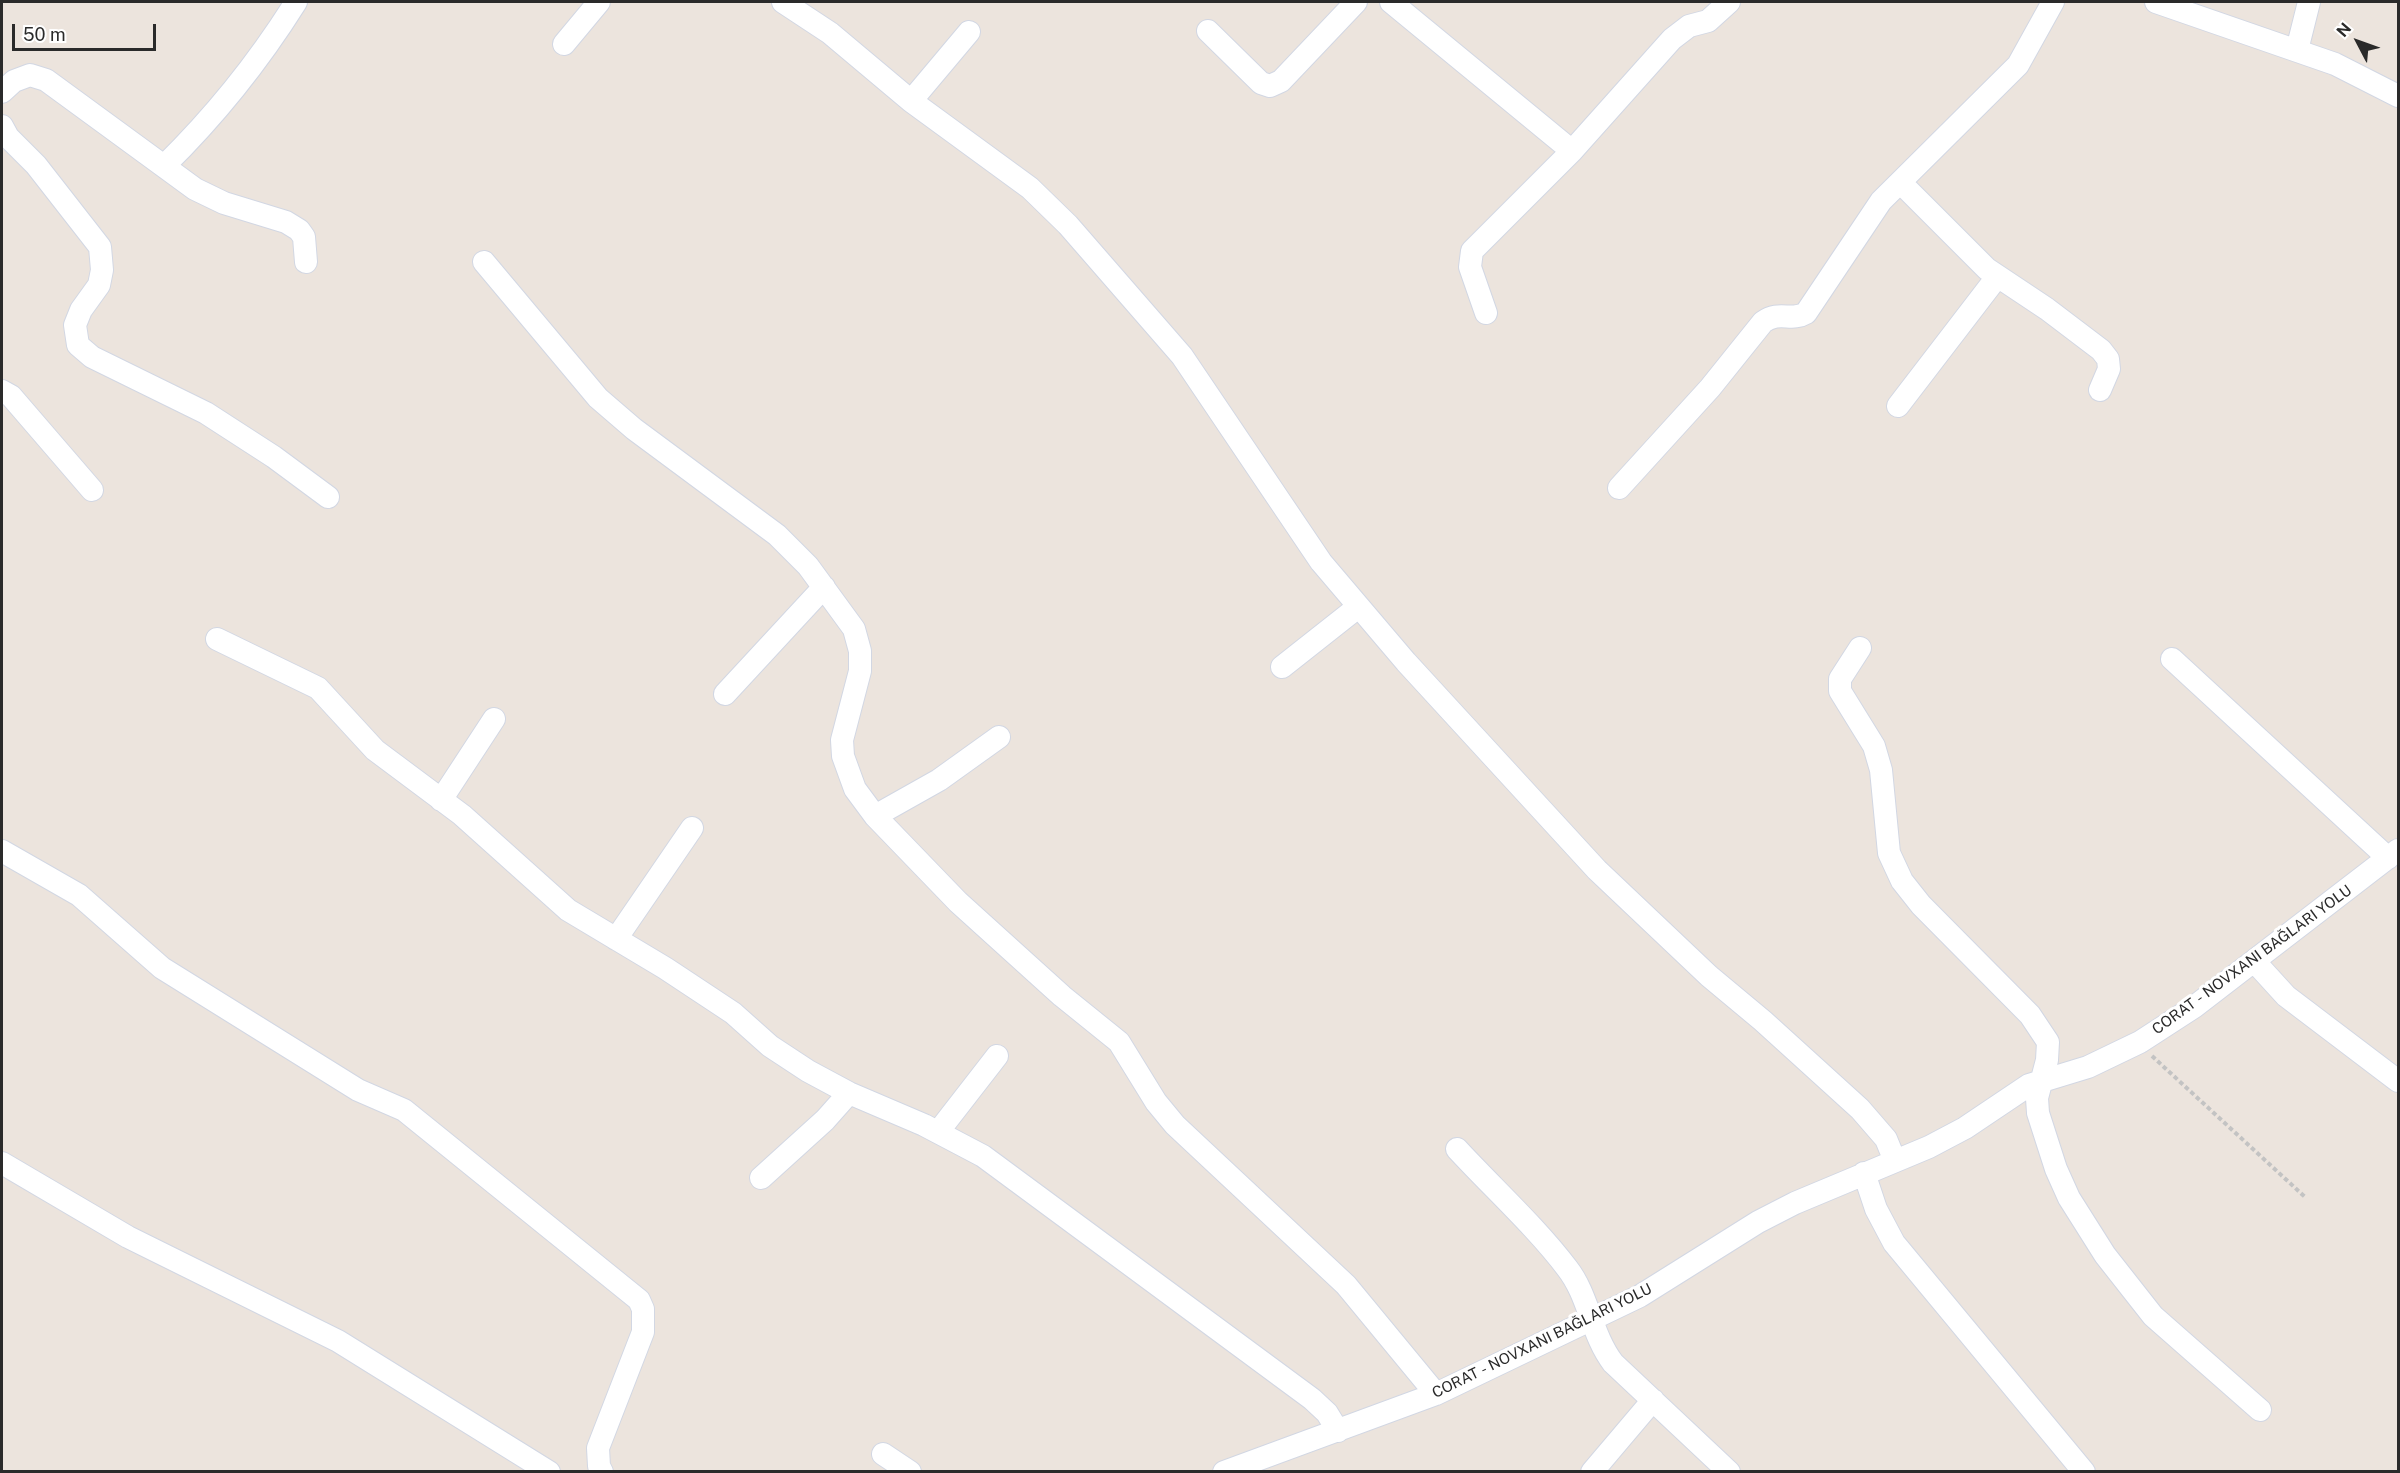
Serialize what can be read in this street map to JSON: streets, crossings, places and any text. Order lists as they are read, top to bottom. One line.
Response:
{"scale_bar":"50 m","north":"top left"}
